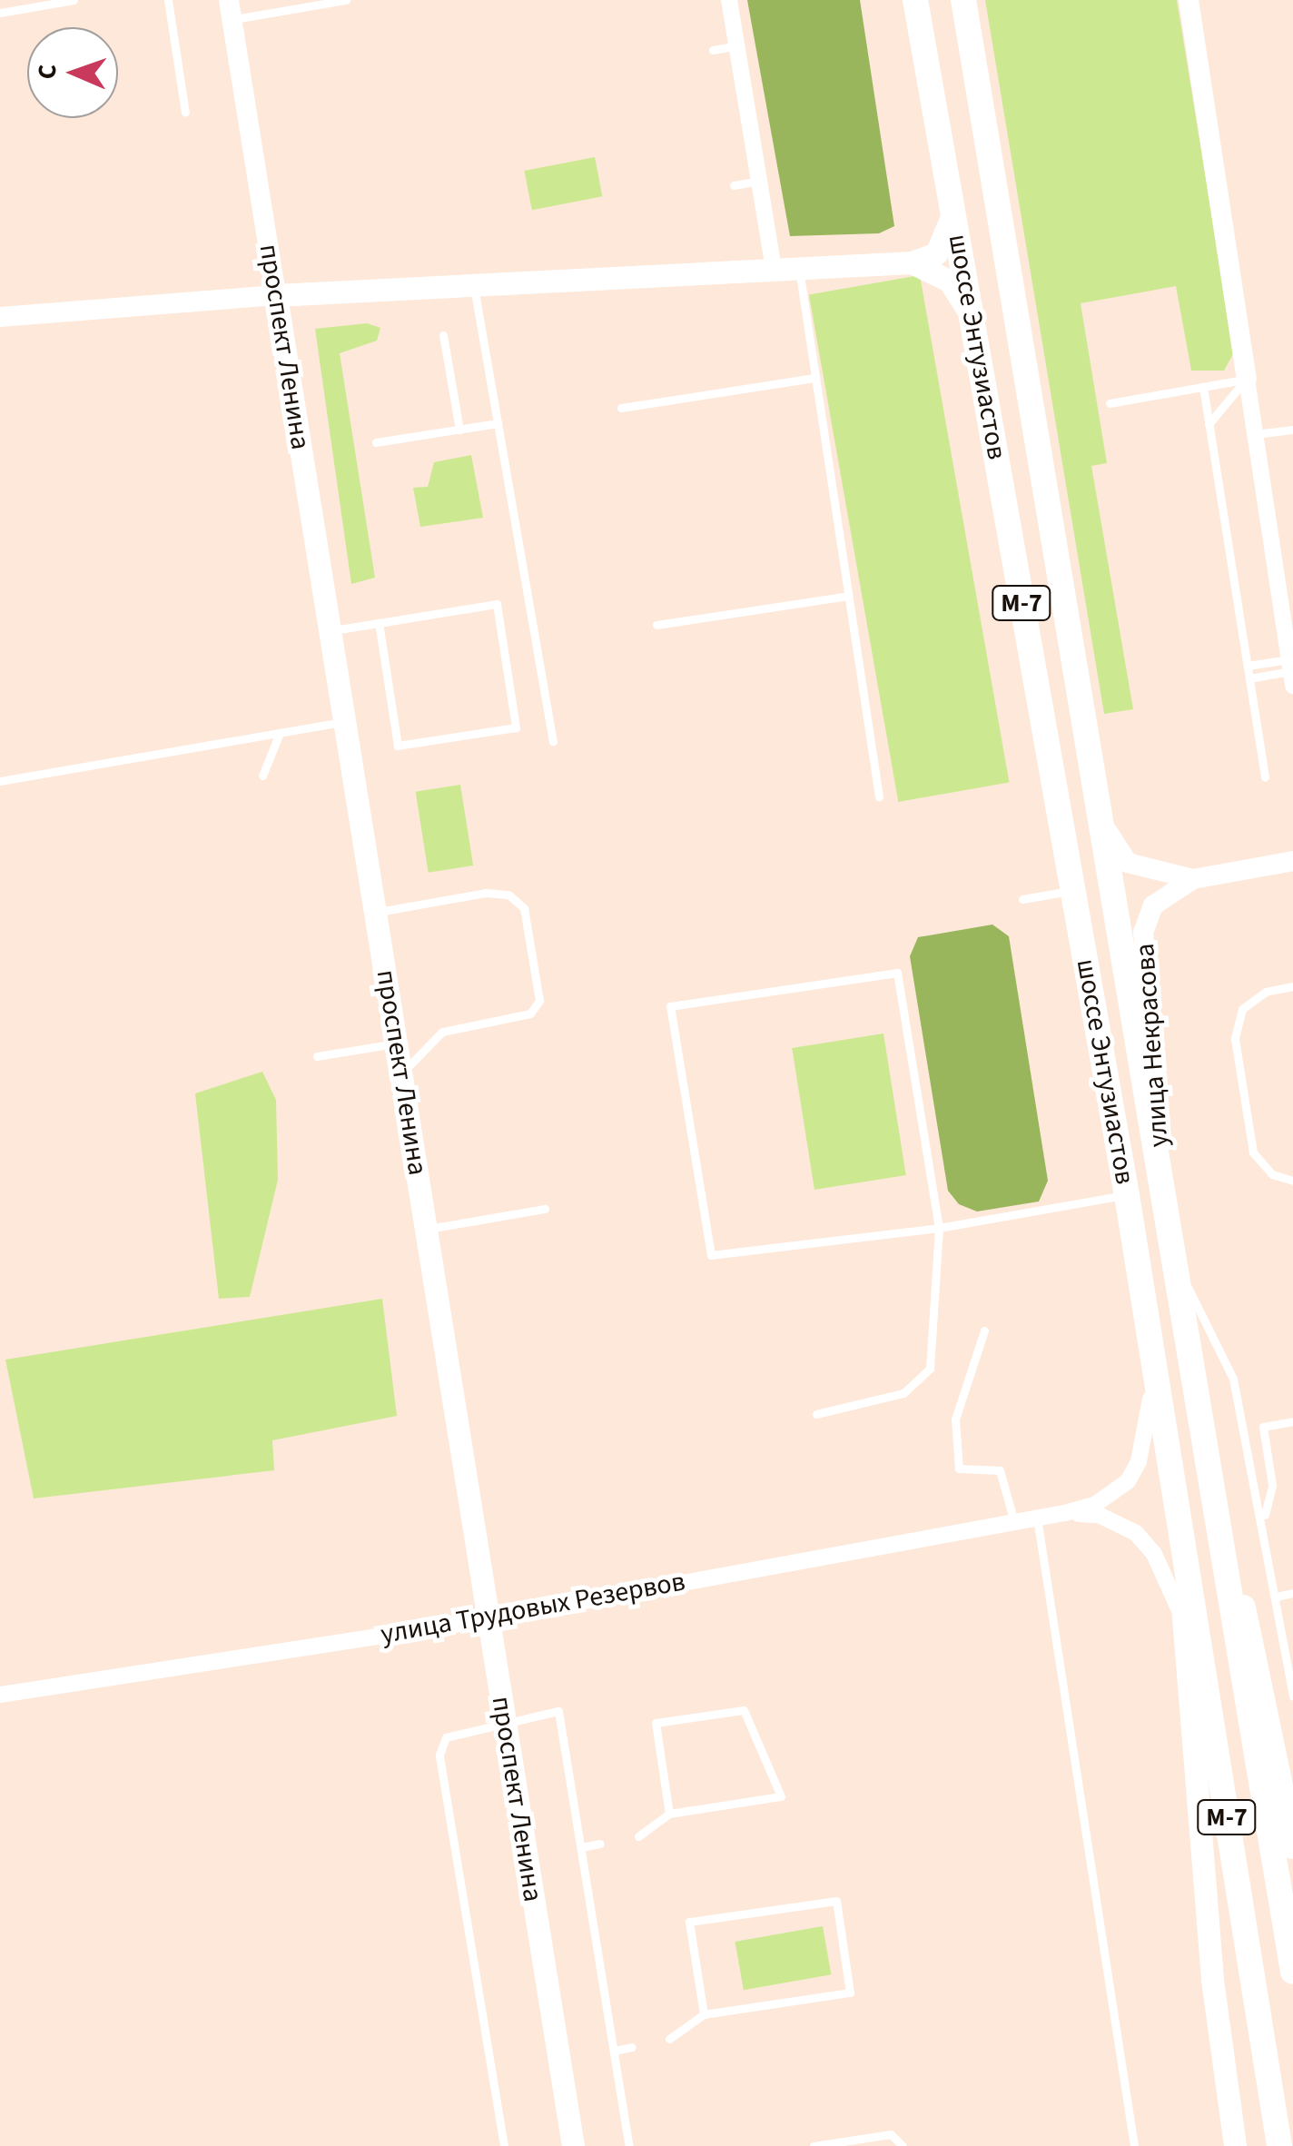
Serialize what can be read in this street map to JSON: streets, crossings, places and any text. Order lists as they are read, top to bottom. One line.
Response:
{"streets":{"main road":["проспект Ленина","шоссе Энтузиастов","М-7"],"street":["улица Некрасова","улица Трудовых Резервов"]},"crossings":[["проспект Ленина","улица Трудовых Резервов"],["шоссе Энтузиастов","улица Некрасова"],["шоссе Энтузиастов","улица Трудовых Резервов"]],"north":"left"}
